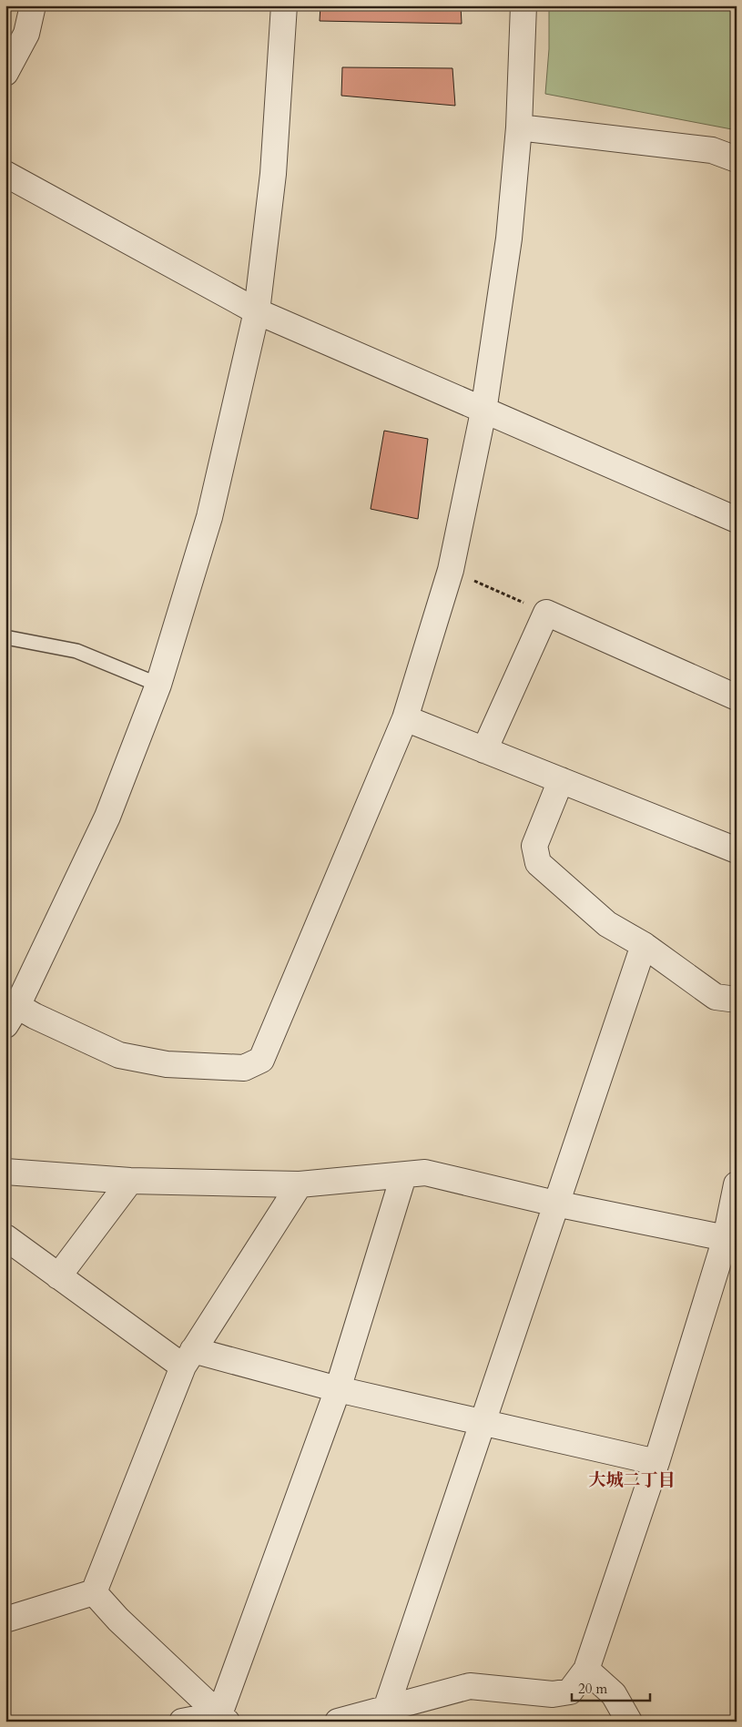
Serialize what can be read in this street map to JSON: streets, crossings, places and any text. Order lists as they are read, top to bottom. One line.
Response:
{"districts":["大城二丁目"],"scale_bar":"20 m"}
